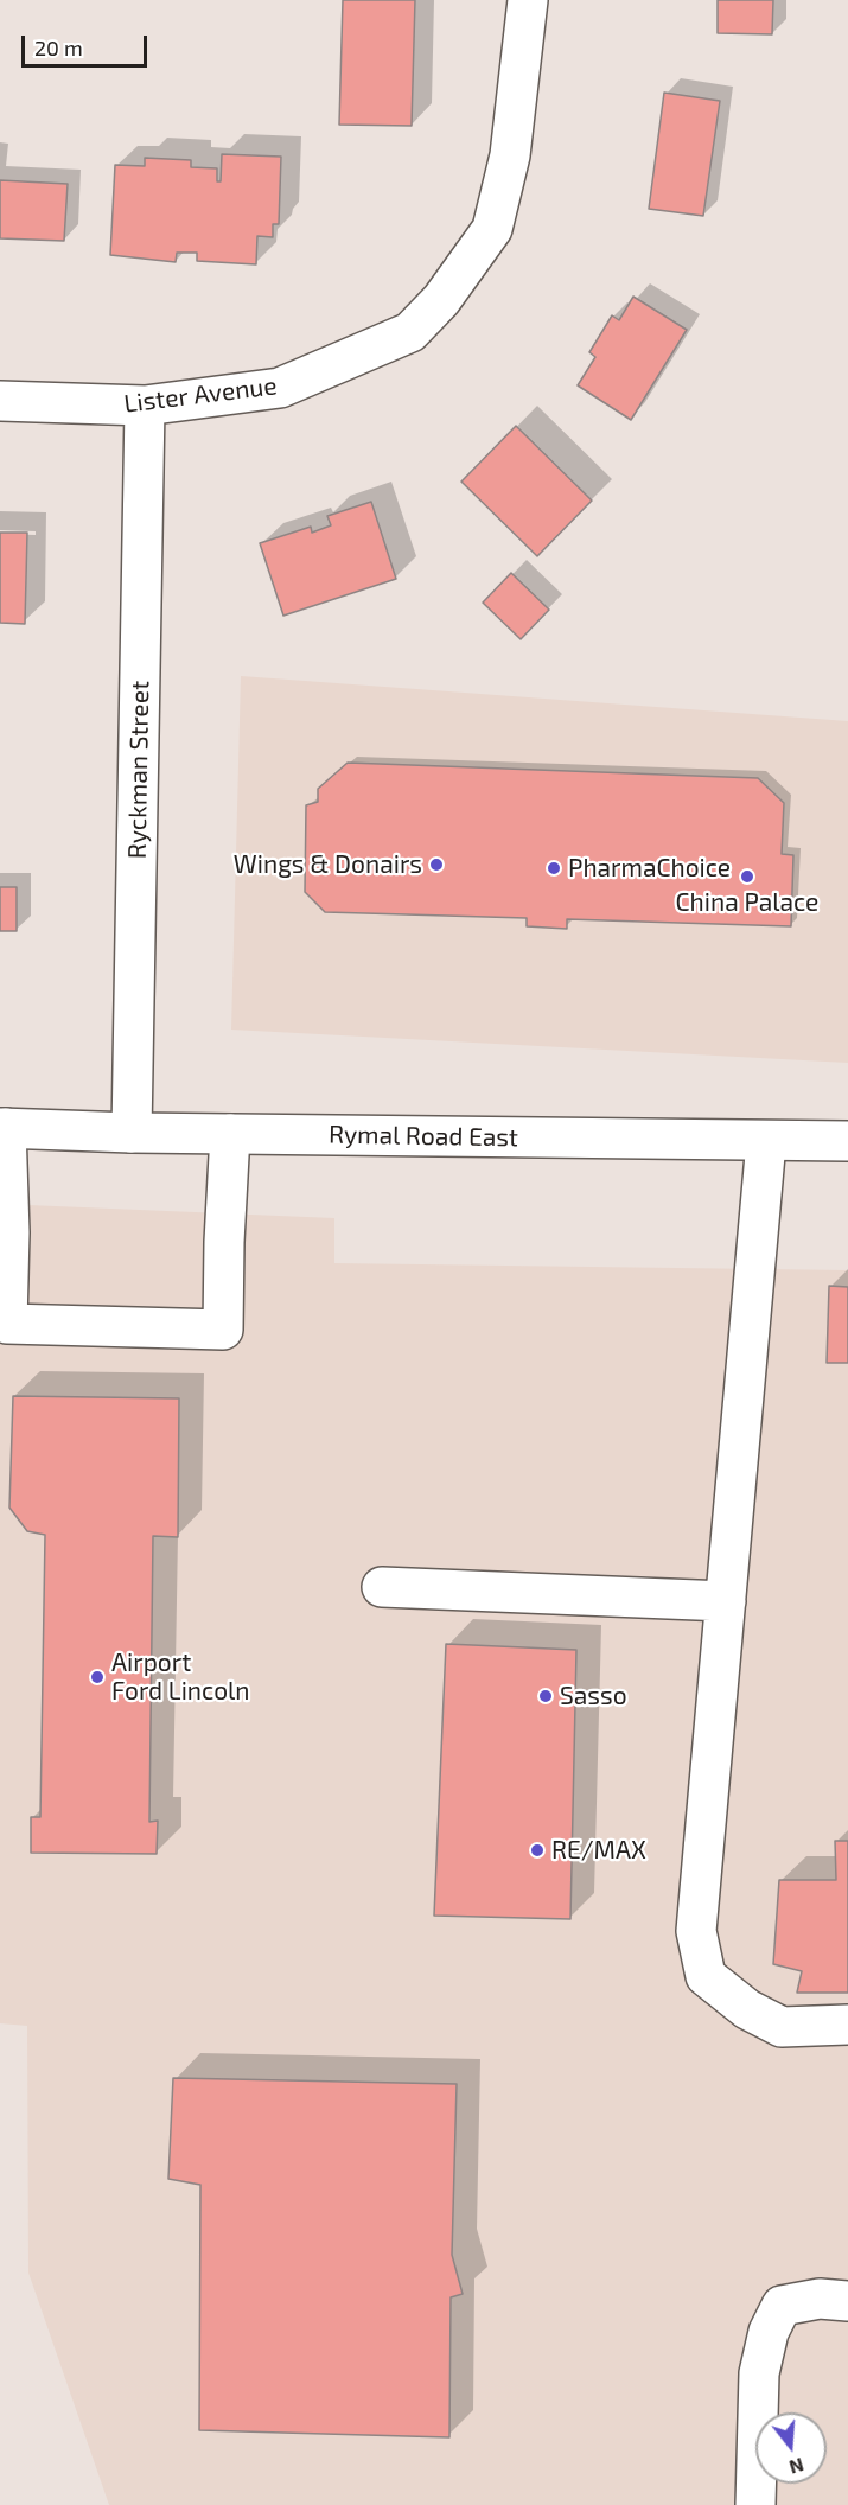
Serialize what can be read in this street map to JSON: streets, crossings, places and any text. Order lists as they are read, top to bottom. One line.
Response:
{"streets":{"street":["Lister Avenue","Ryckman Street","Rymal Road East"]},"crossings":[["Lister Avenue","Ryckman Street"],["Ryckman Street","Rymal Road East"]],"places":["Wings & Donairs","PharmaChoice","China Palace","Airport Ford Lincoln","Sasso","RE/MAX"],"scale_bar":"20 m","north":"bottom"}
